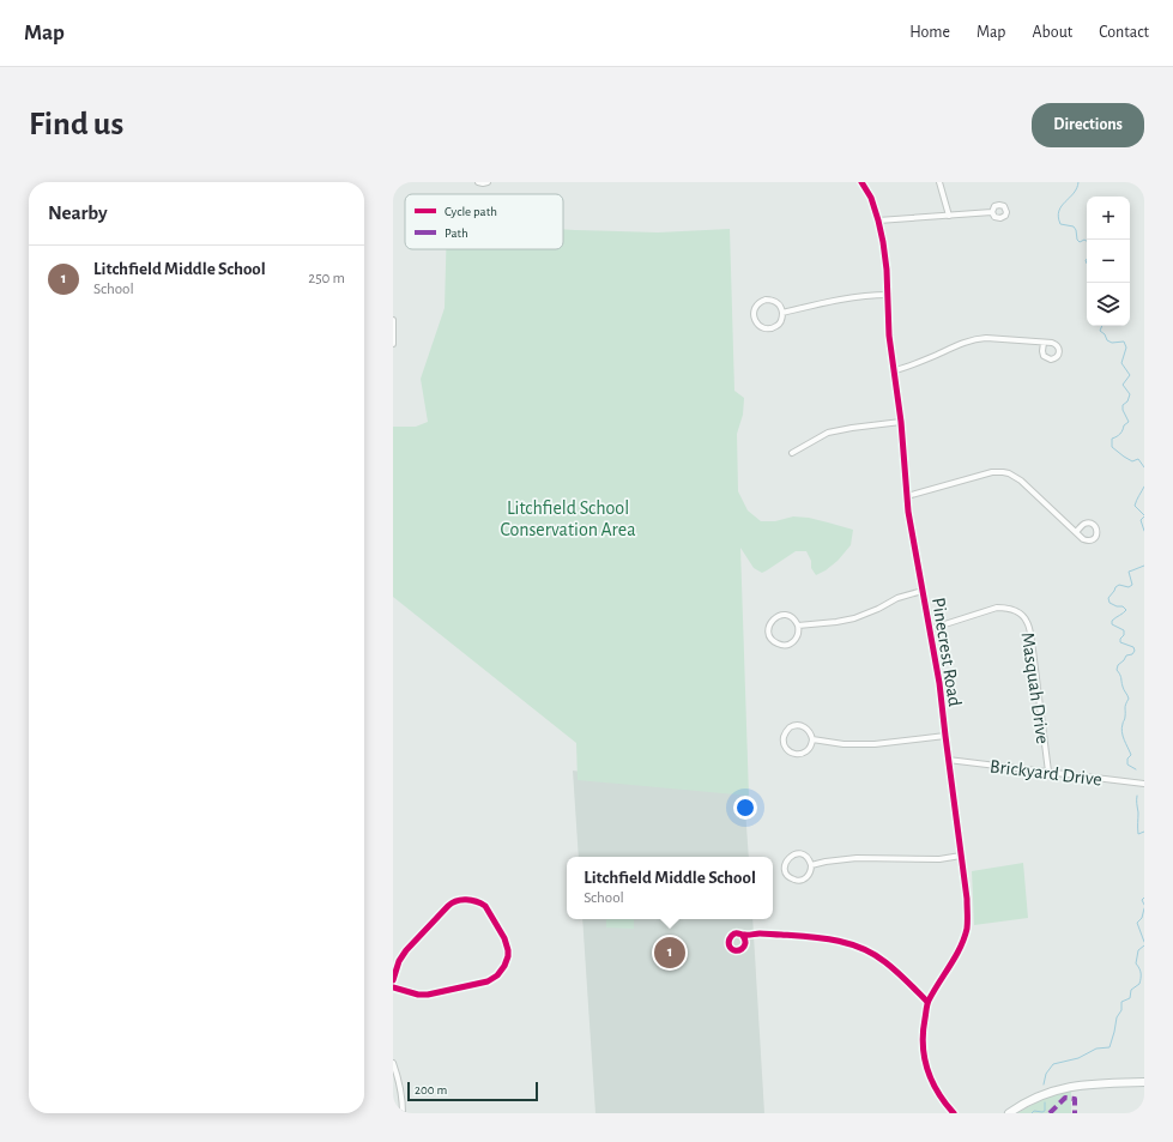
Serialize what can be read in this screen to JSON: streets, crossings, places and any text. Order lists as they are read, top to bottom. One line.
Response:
{"streets":{"street":["Pinecrest Road","Masquah Drive","Brickyard Drive"]},"crossings":[["Pinecrest Road","Masquah Drive"],["Pinecrest Road","Brickyard Drive"],["Masquah Drive","Brickyard Drive"]],"parks":["Litchfield School Conservation Area"],"legend":["Cycle path","Path"],"scale_bar":"200 m","page":{"header":"Map","nav":["Home","Map","About","Contact"],"buttons":"Directions","title":"Find us","heading":"Nearby","map_buttons":["+","−"],"list":[{"mark":"1","name":"Litchfield Middle School","note":"School","value":"250 m"}],"popup":["Litchfield Middle School","School"],"pins":"1","scale":"200 m"}}
